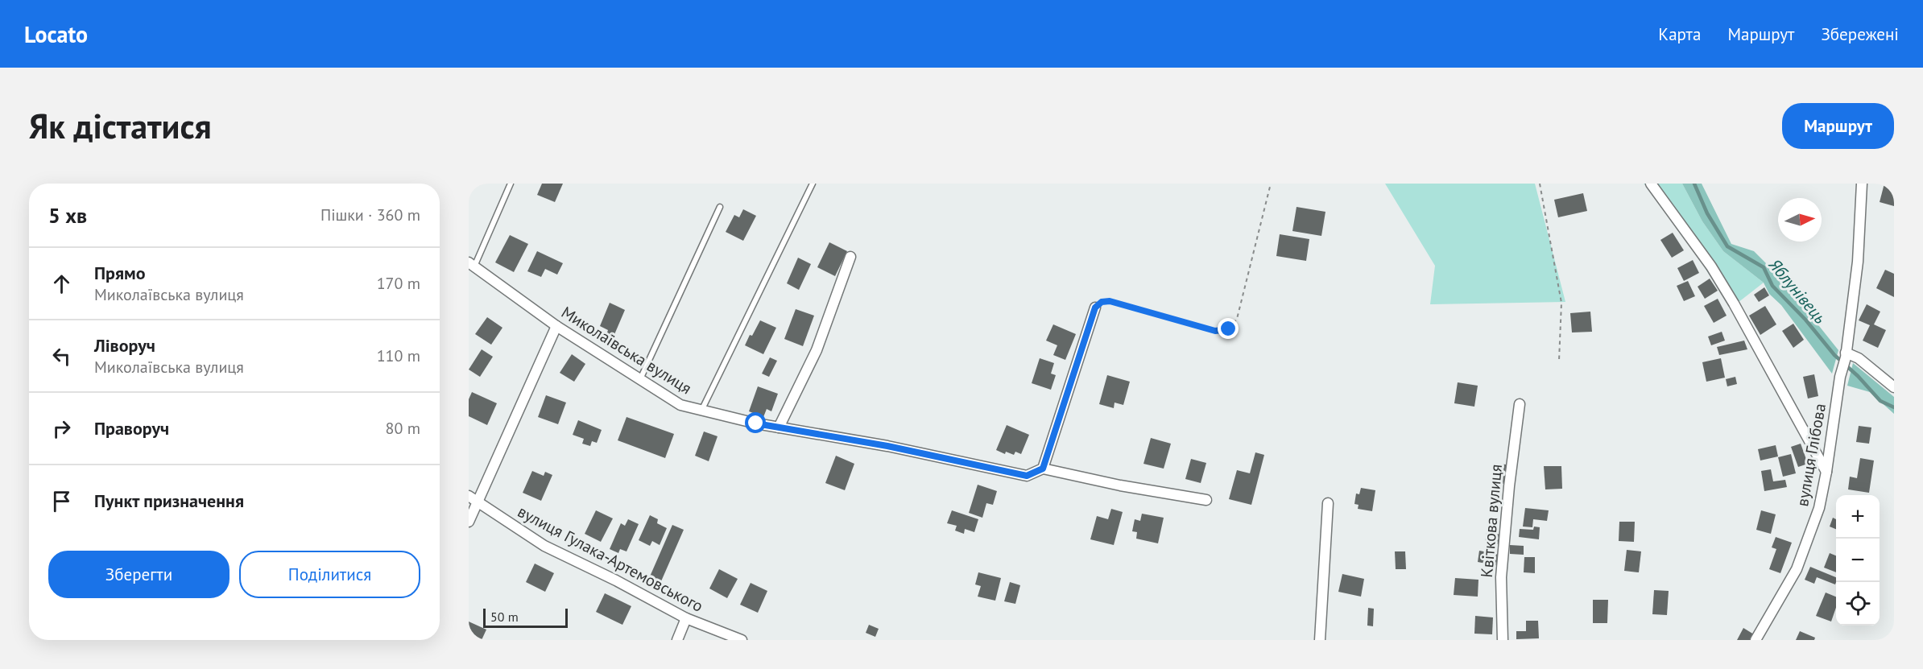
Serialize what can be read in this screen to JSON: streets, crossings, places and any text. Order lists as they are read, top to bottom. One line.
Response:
{"streets":{"street":["Миколаївська вулиця","вулиця Глібова","Квіткова вулиця","вулиця Гулака-Артемовського"]},"water":["Яблунівець"],"scale_bar":"50 m","north":"right","page":{"header":"Locato","nav":["Карта","Маршрут","Збережені"],"buttons":["Маршрут",["Зберегти","Поділитися"]],"title":"Як дістатися","heading":["5 хв","Пішки · 360 m"],"list":[["Прямо","Миколаївська вулиця","170 m"],["Ліворуч","Миколаївська вулиця","110 m"],["Праворуч","80 m"],"Пункт призначення"],"map_buttons":["+","−"],"scale":"50 m"}}
